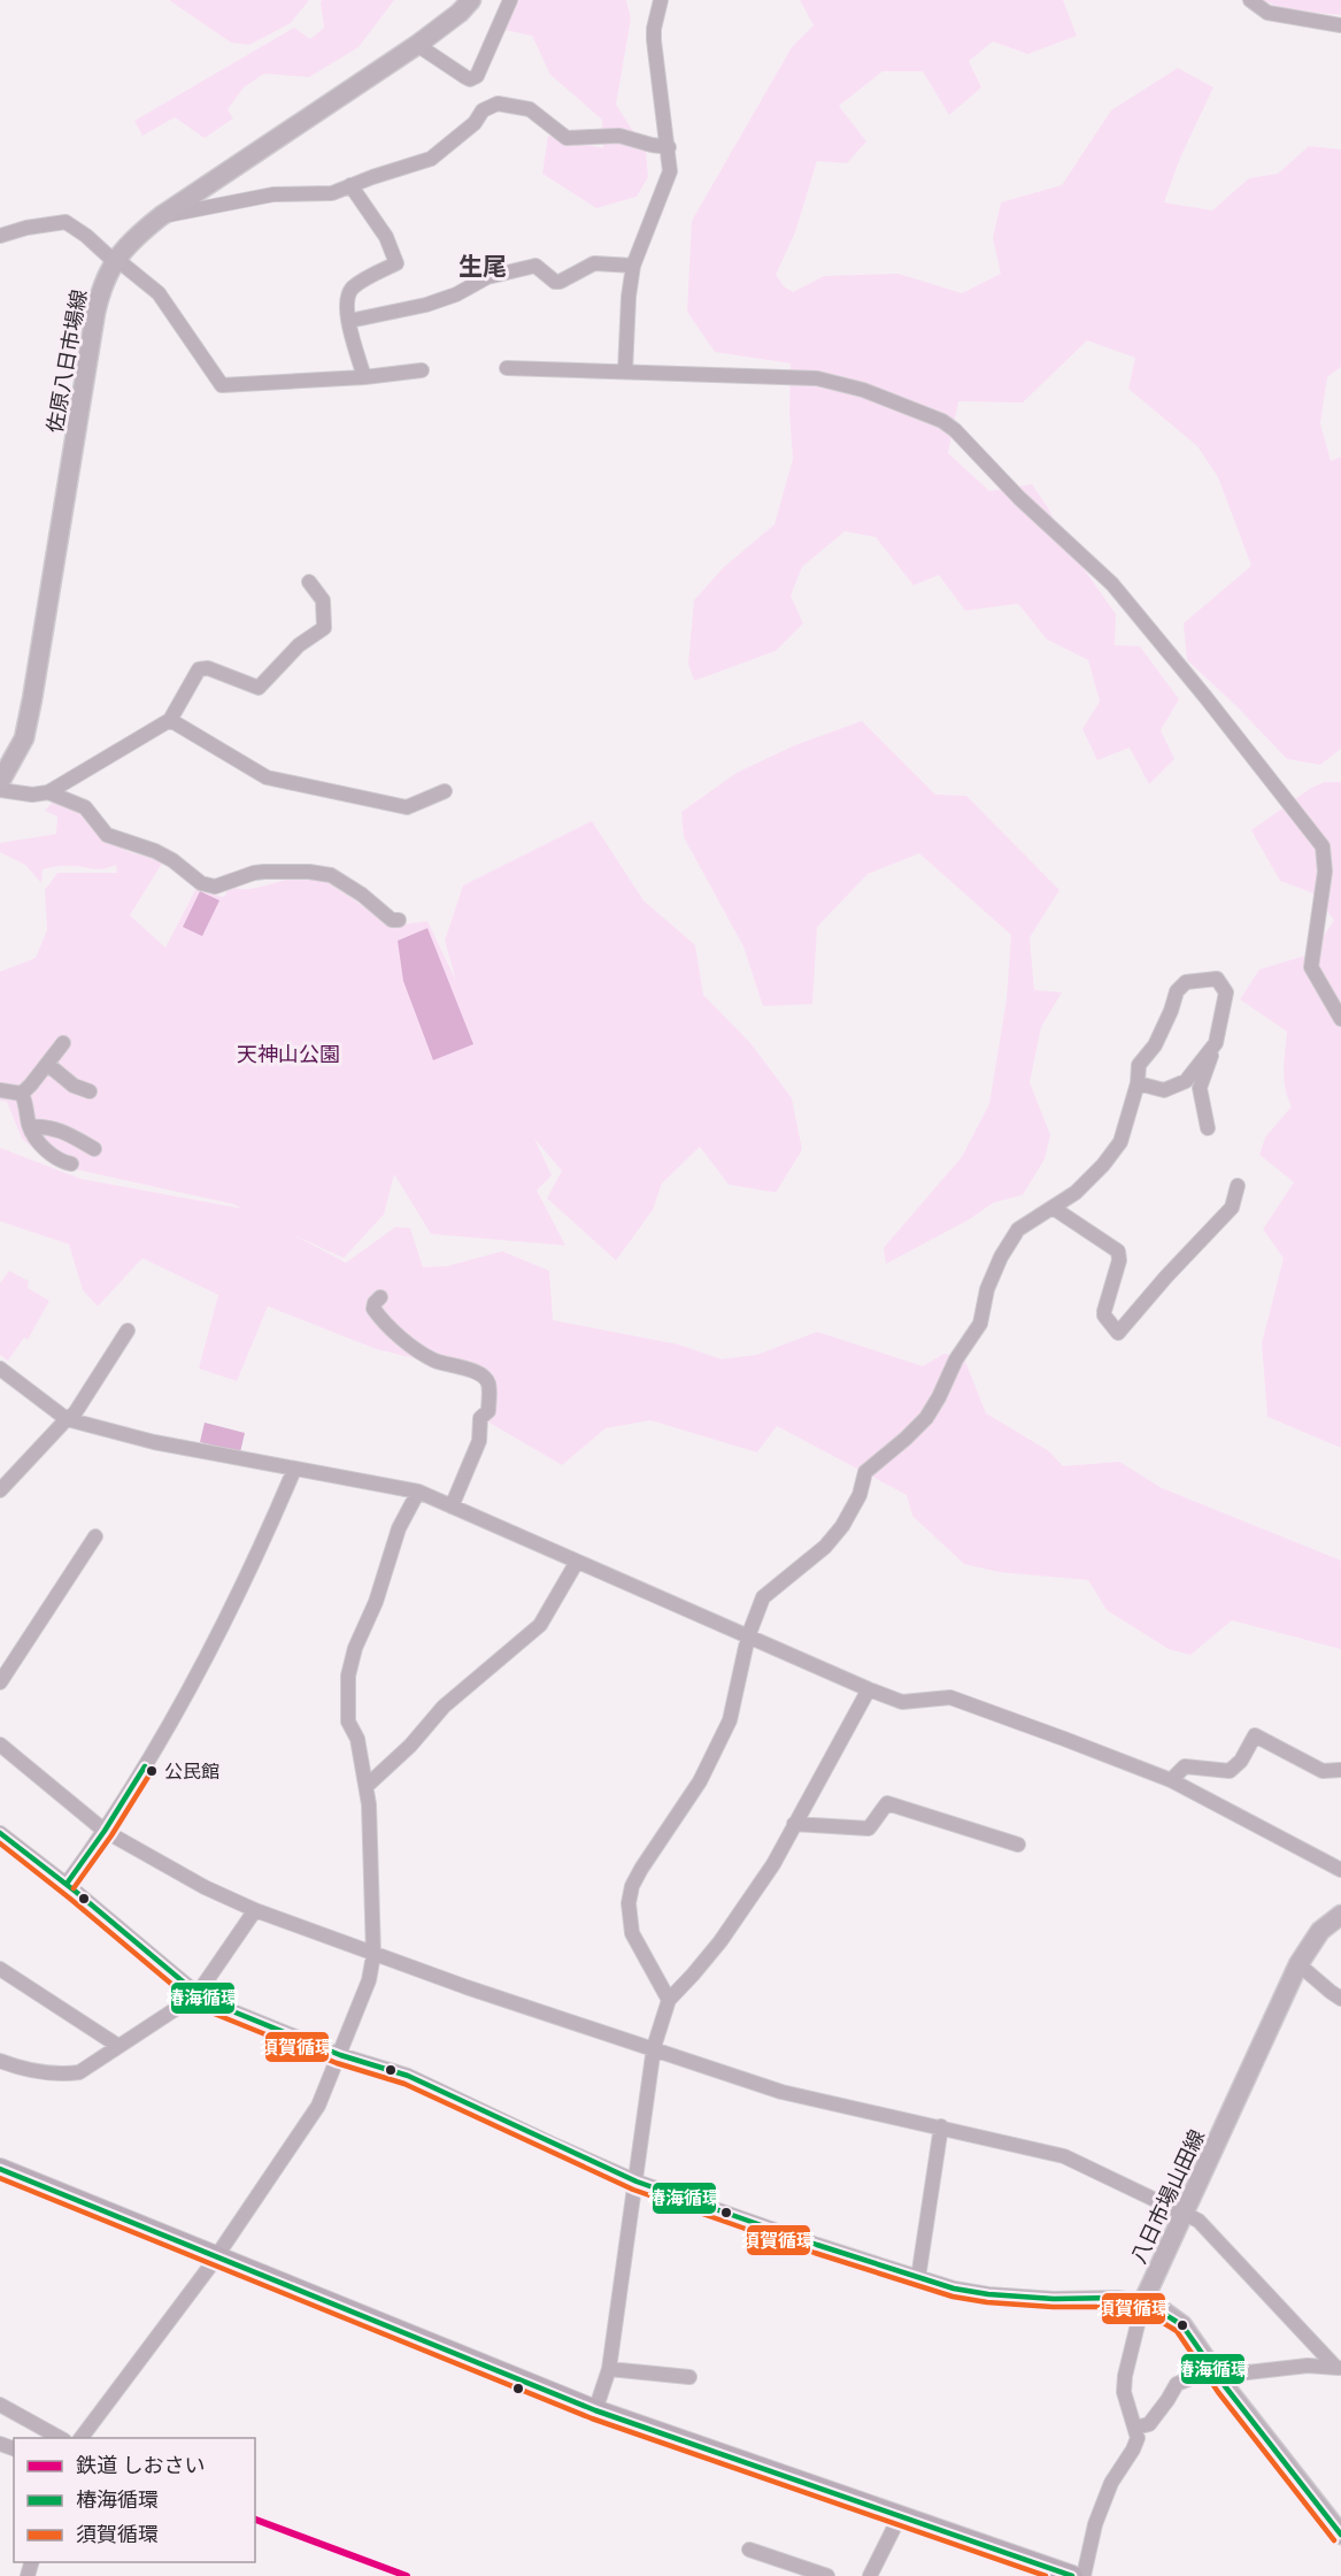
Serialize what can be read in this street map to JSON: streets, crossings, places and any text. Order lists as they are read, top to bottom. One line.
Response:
{"streets":{"main road":["佐原八日市場線","八日市場山田線"]},"districts":["生尾"],"parks":["天神山公園"],"places":["公民館"],"lines":["transit line 椿海循環","transit line 須賀循環","rail line しおさい"],"legend":["鉄道 しおさい","椿海循環","須賀循環"]}
